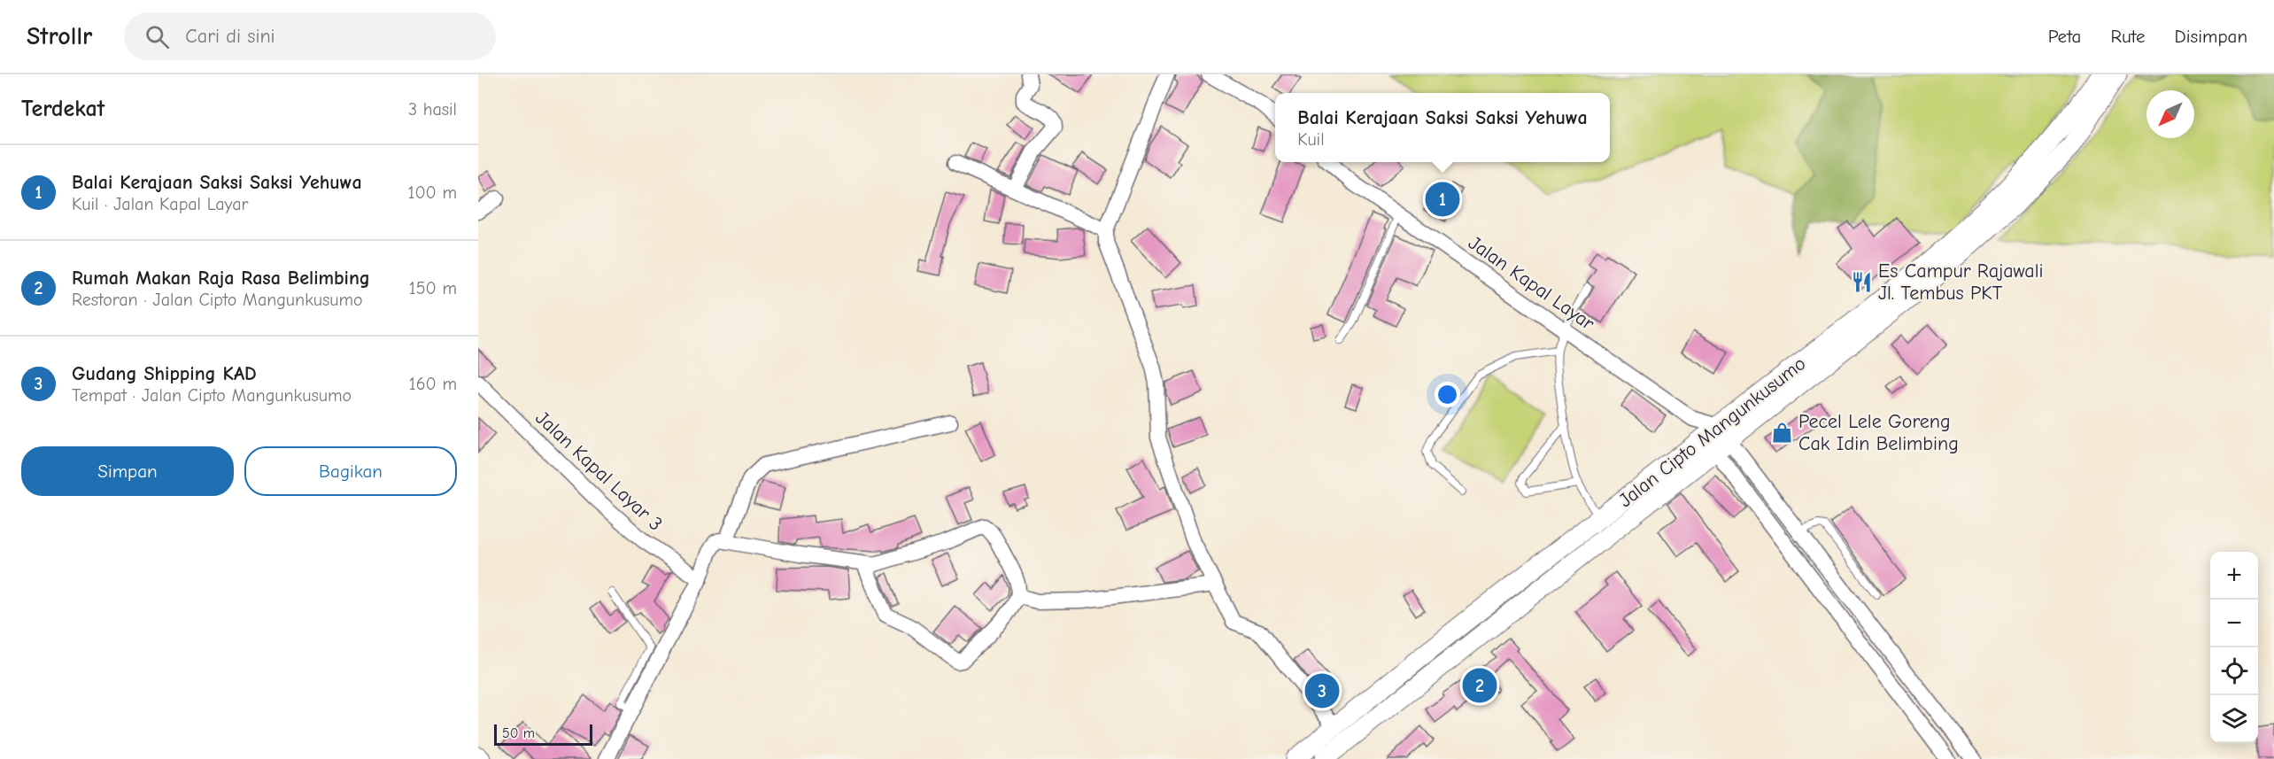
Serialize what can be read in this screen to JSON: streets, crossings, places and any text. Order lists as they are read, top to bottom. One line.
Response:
{"streets":{"street":["Jalan Kapal Layar","Jalan Cipto Mangunkusumo","Jalan Kapal Layar 3"]},"crossings":[["Jalan Kapal Layar","Jalan Cipto Mangunkusumo"]],"places":{"restaurant":["Es Campur Rajawali Jl. Tembus PKT"],"shop":["Pecel Lele Goreng Cak Idin Belimbing"]},"scale_bar":"50 m","north":"bottom left","page":{"header":"Strollr","search":"Cari di sini","nav":["Peta","Rute","Disimpan"],"heading":["Terdekat","3 hasil"],"popup":["Balai Kerajaan Saksi Saksi Yehuwa","Kuil"],"list":[{"mark":"1","name":"Balai Kerajaan Saksi Saksi Yehuwa","note":"Kuil · Jalan Kapal Layar","value":"100 m"},{"mark":"2","name":"Rumah Makan Raja Rasa Belimbing","note":"Restoran · Jalan Cipto Mangunkusumo","value":"150 m"},{"mark":"3","name":"Gudang Shipping KAD","note":"Tempat · Jalan Cipto Mangunkusumo","value":"160 m"}],"pins":["1","2","3"],"buttons":["Simpan","Bagikan"],"map_buttons":["+","−"],"scale":"50 m"}}
